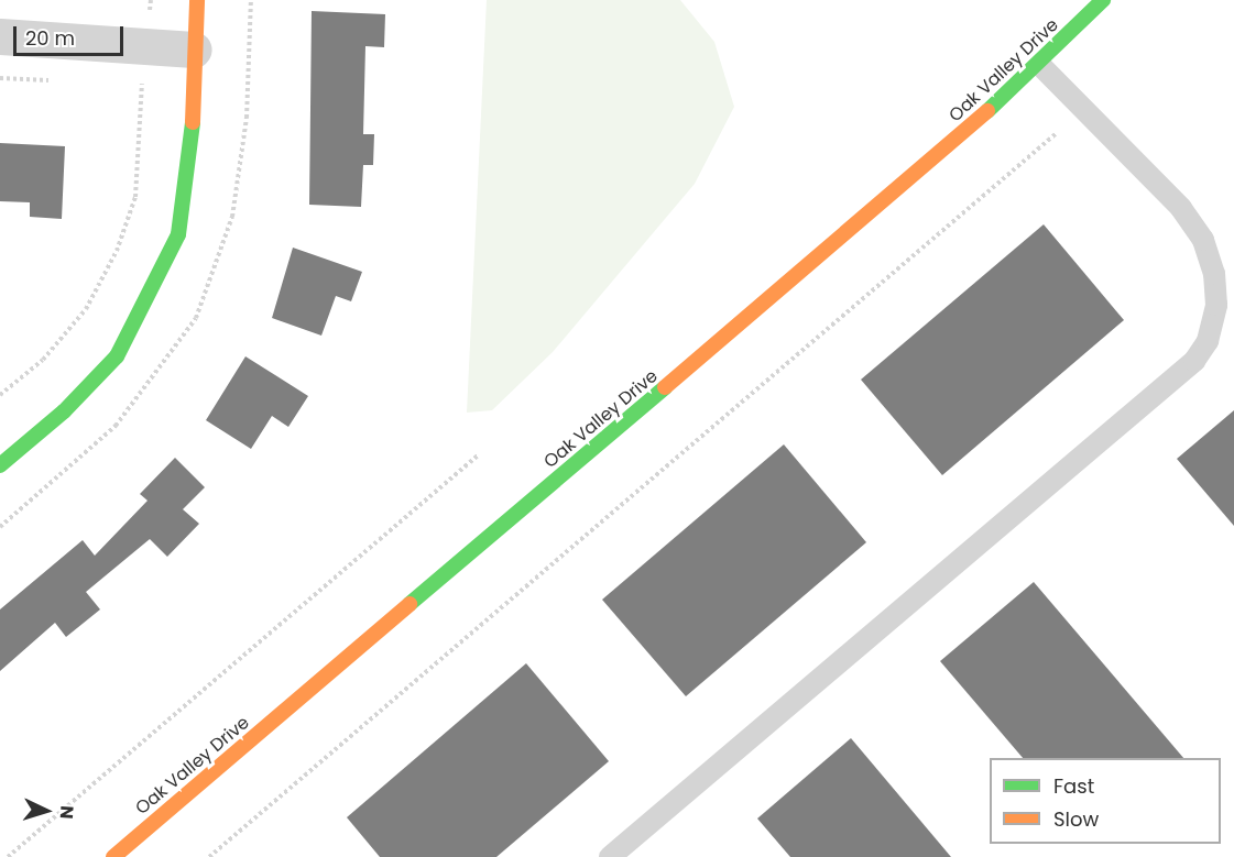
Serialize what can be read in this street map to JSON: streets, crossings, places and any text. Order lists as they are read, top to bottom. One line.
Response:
{"streets":{"street":["Oak Valley Drive"]},"legend":["Fast","Slow"],"scale_bar":"20 m","north":"right"}
